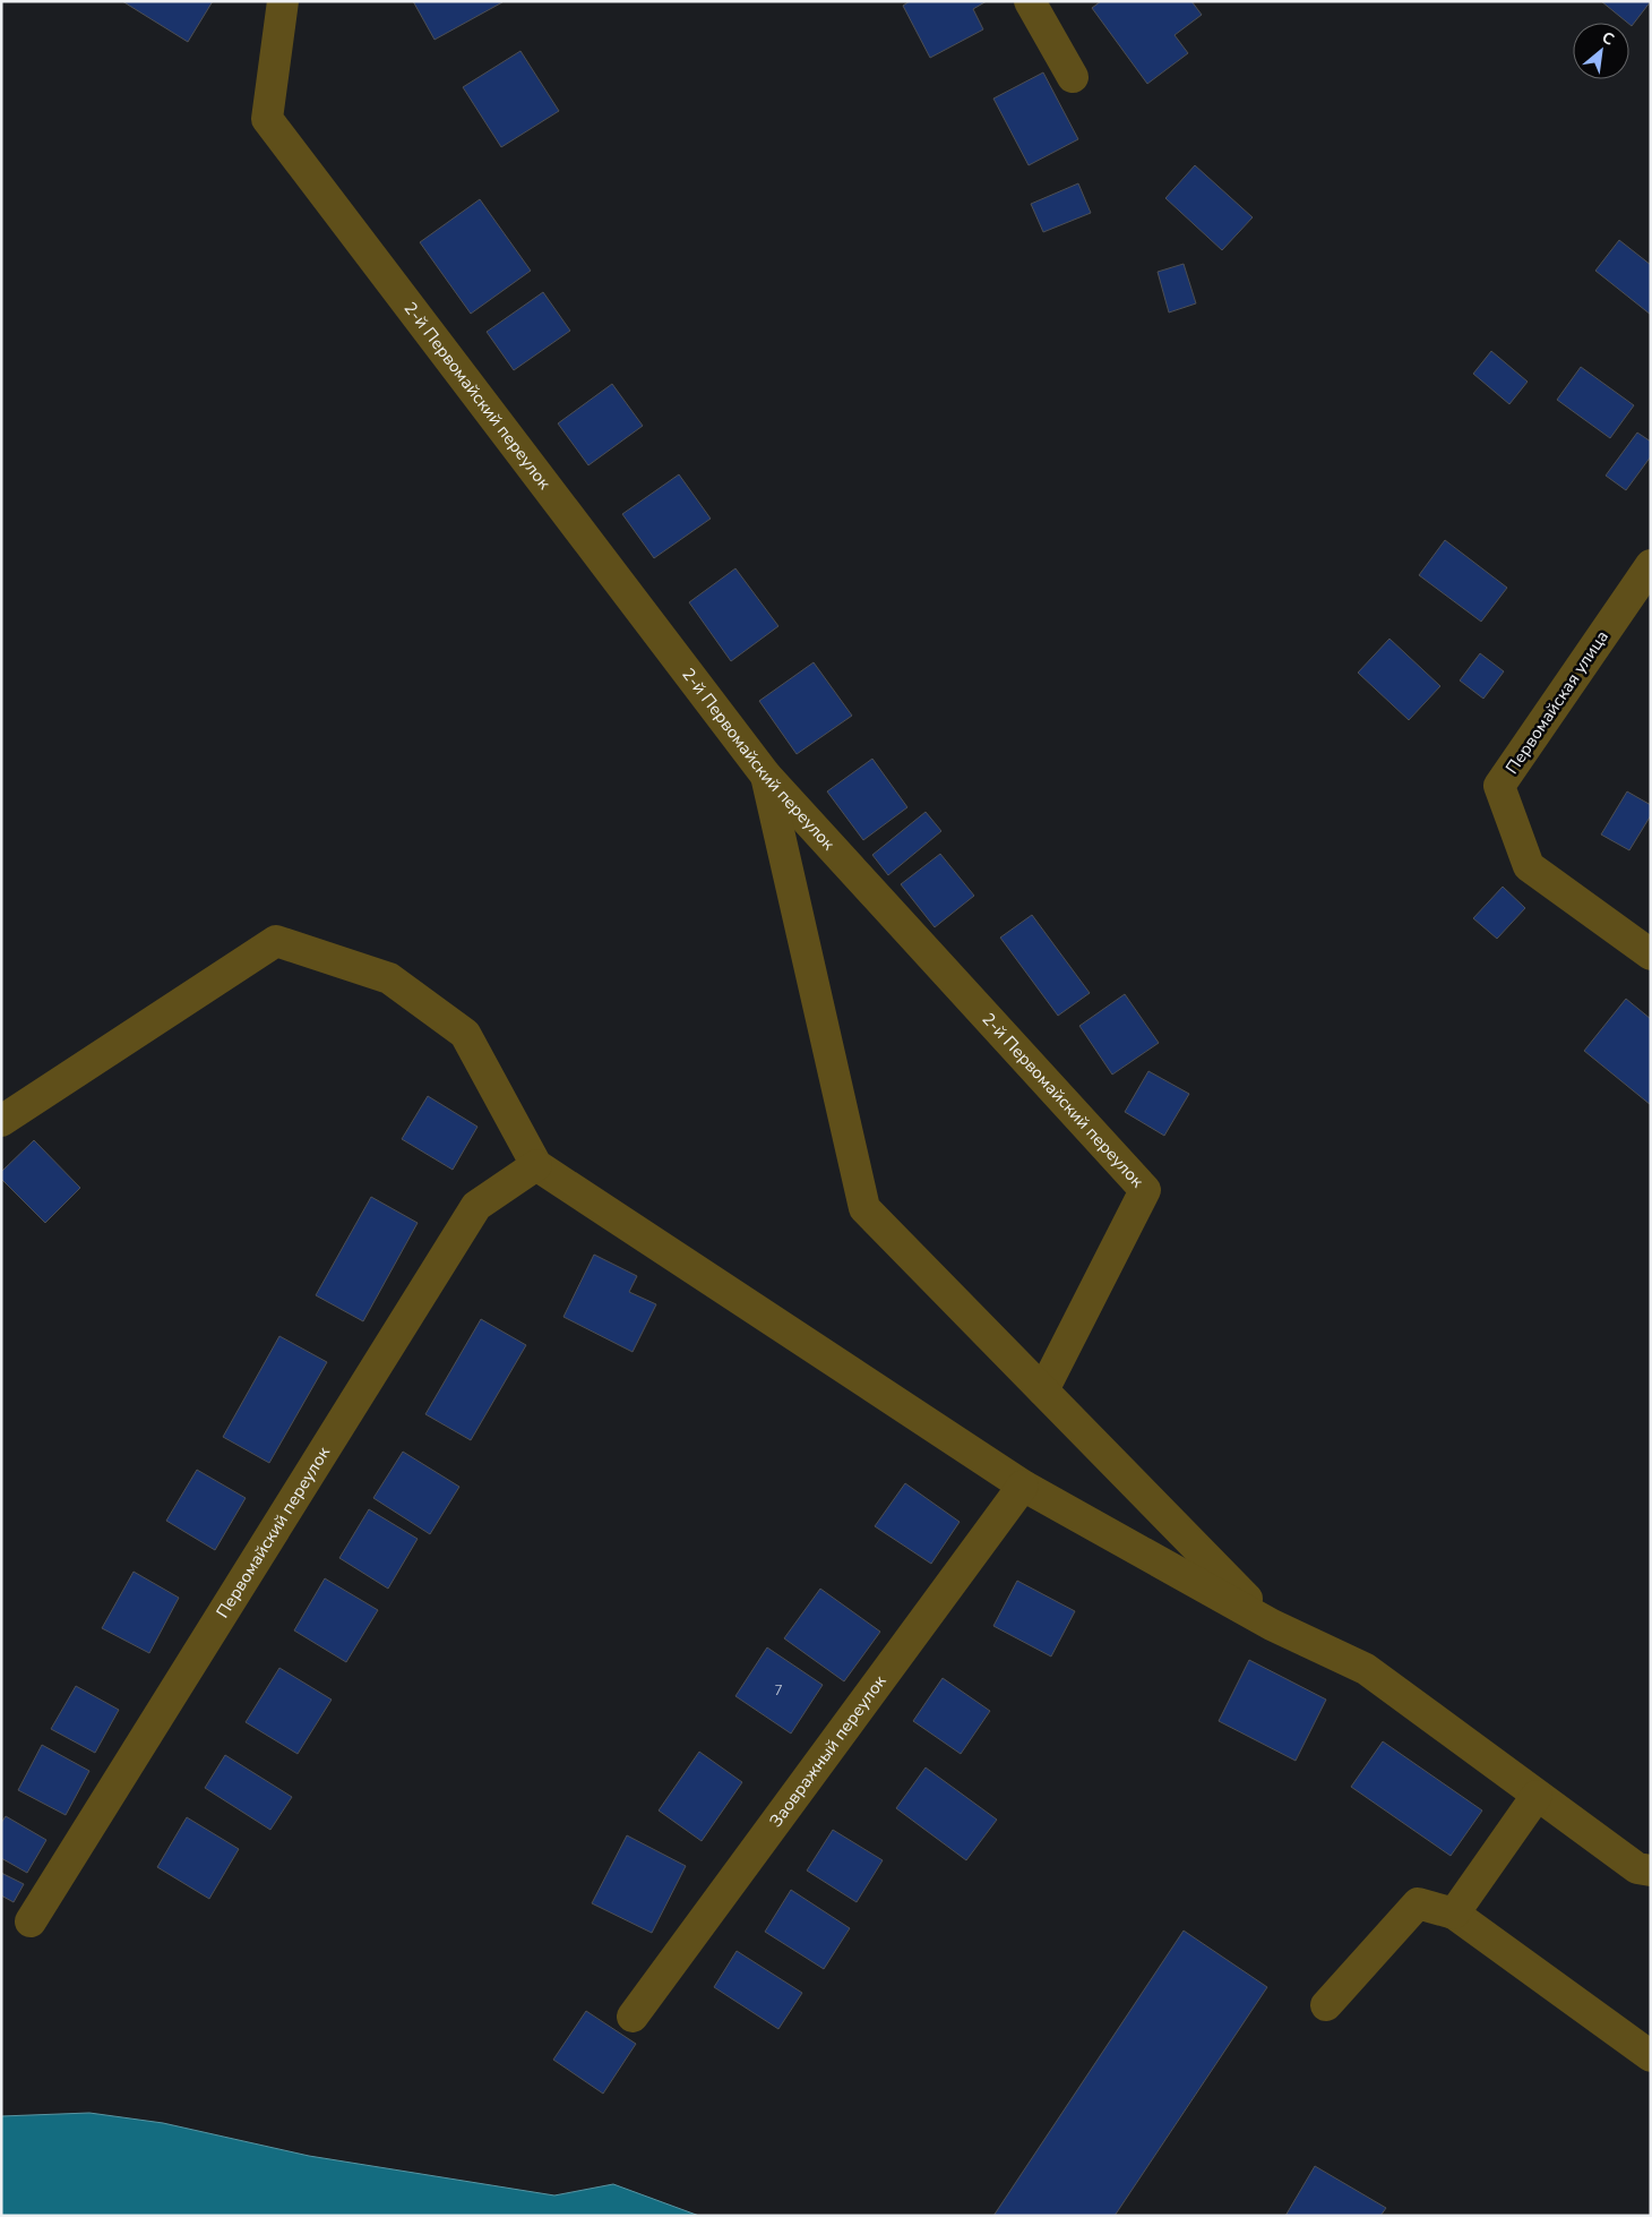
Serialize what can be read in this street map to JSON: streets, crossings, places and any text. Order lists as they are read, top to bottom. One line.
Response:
{"streets":{"street":["2-й Первомайский переулок","Первомайская улица","Первомайский переулок","Заовражный переулок"]},"house_numbers":["7"],"north":"top right"}
